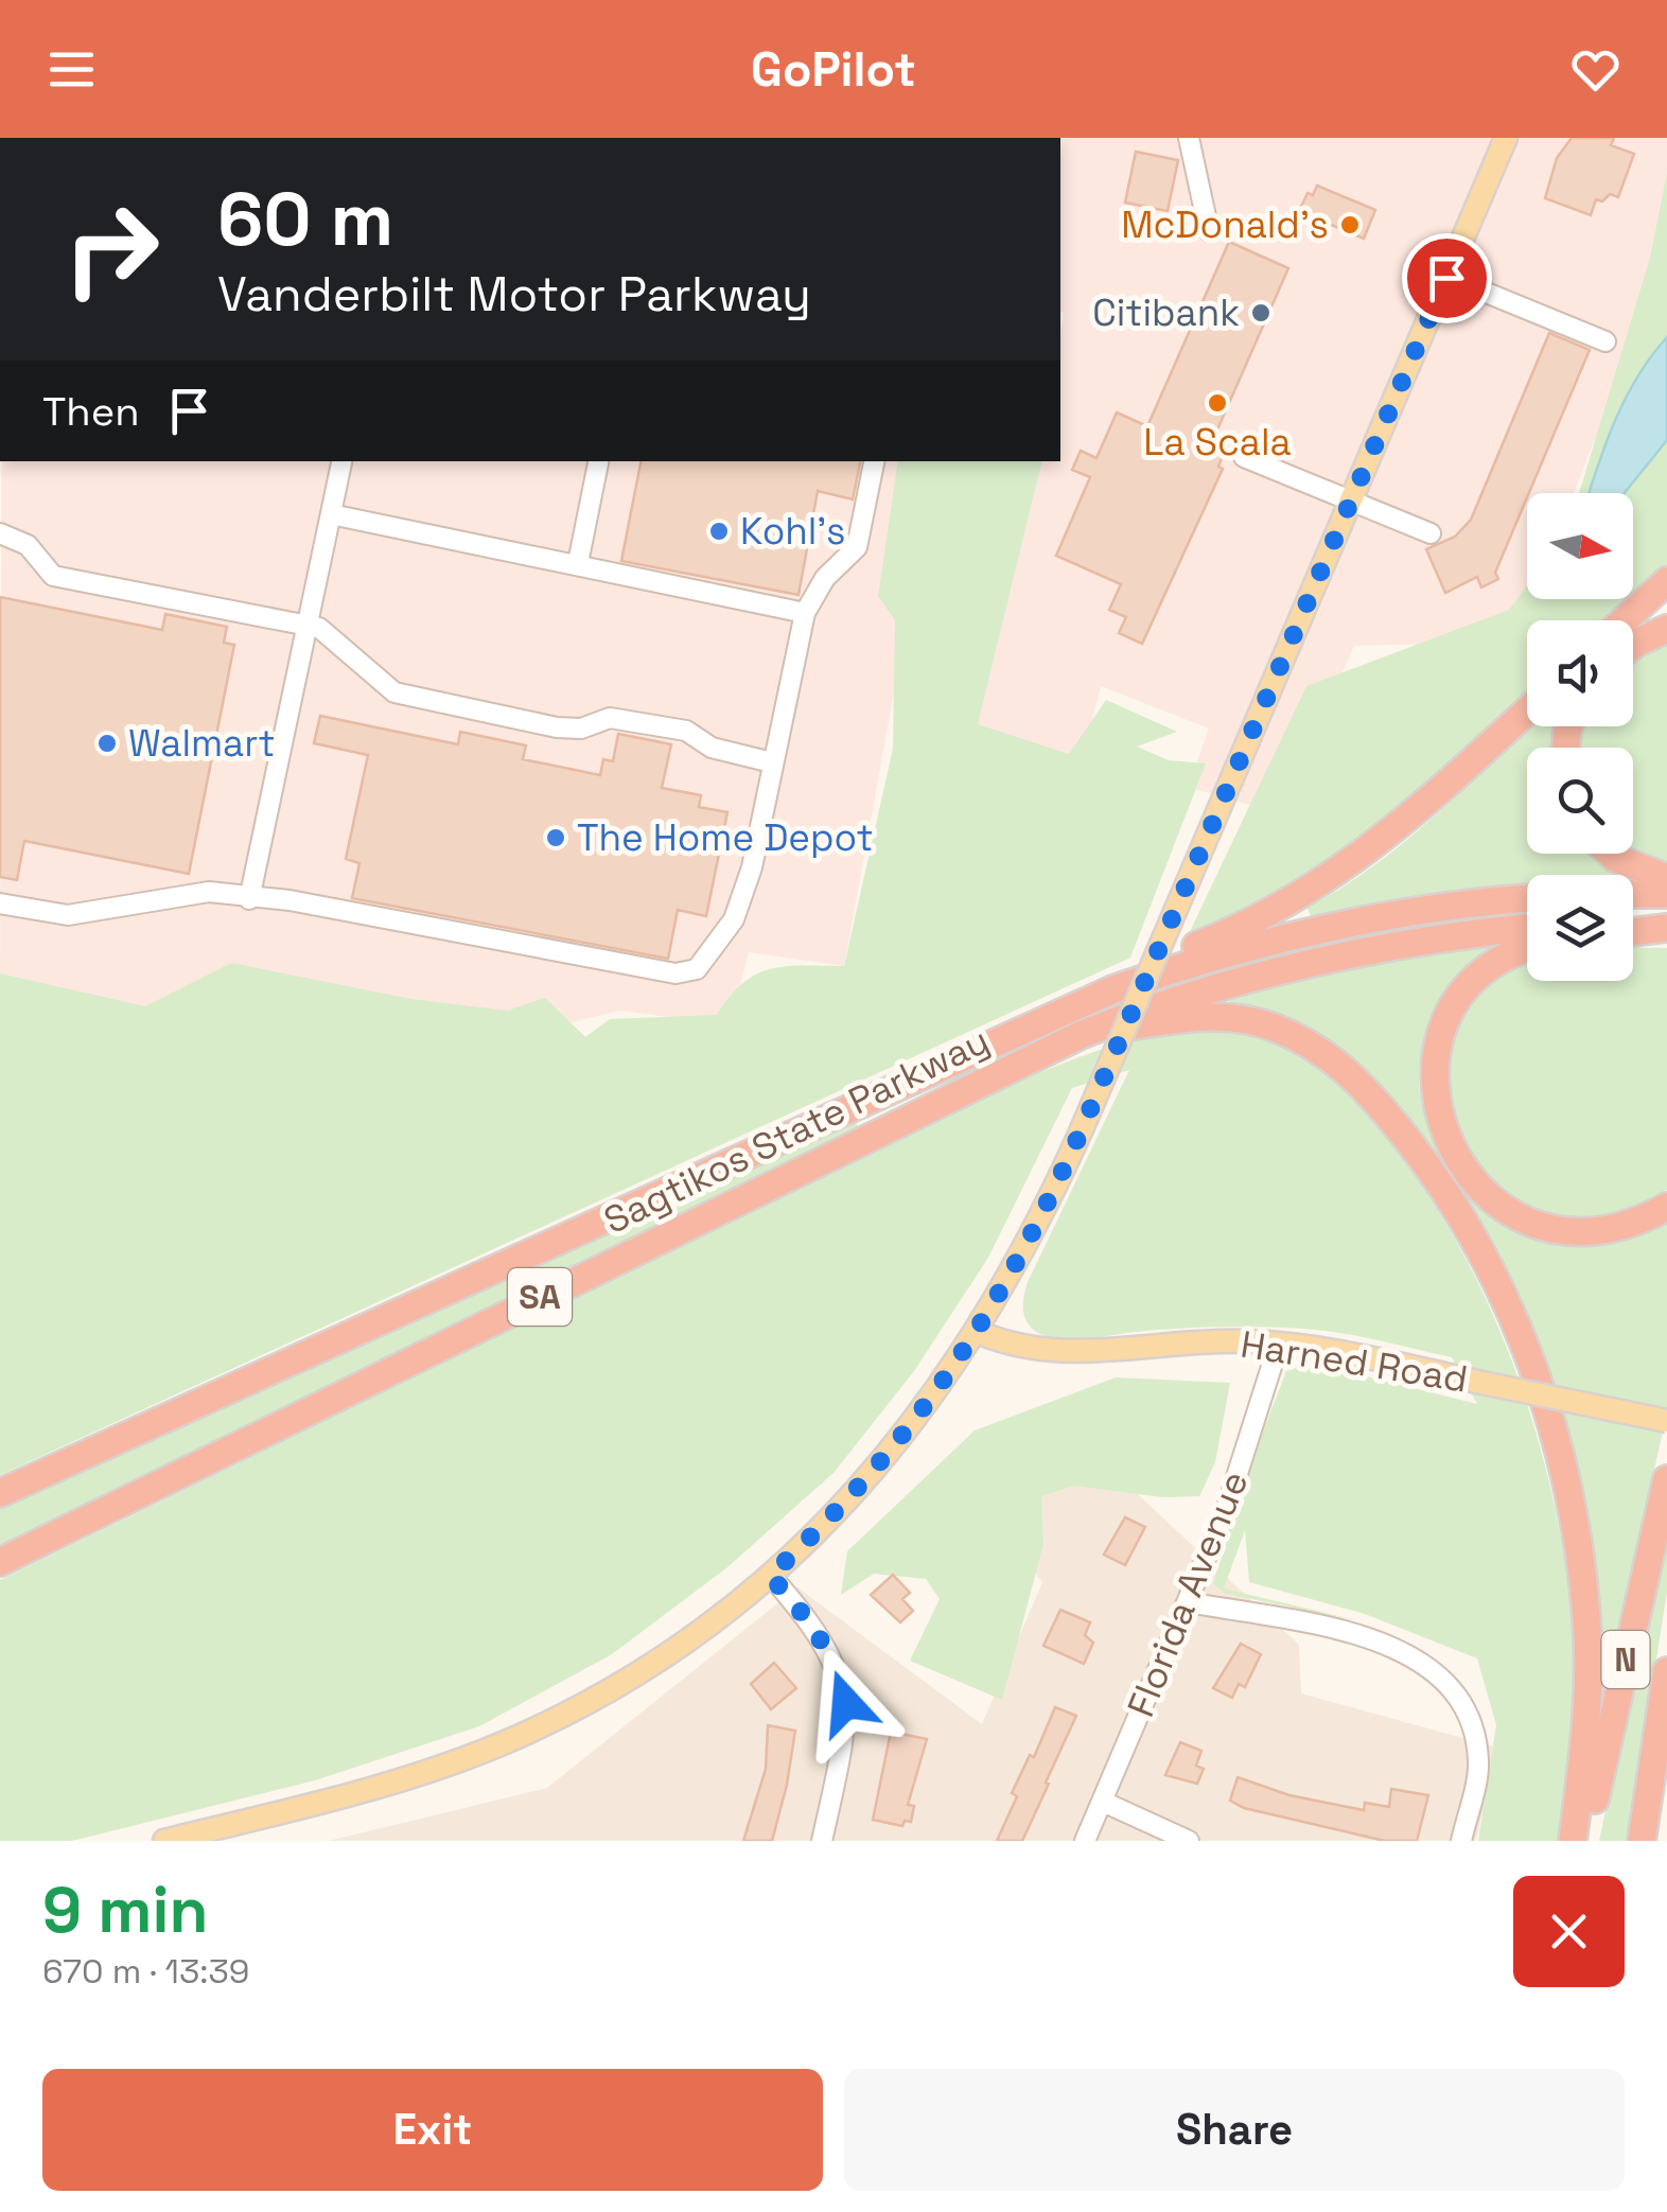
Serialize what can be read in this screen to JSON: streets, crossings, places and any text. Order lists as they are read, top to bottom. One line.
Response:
{"streets":{"highway":["Sagtikos State Parkway","SA","N"],"main road":["Harned Road"],"street":["Florida Avenue"]},"crossings":[["Harned Road","Florida Avenue"]],"places":["McDonald's","Citibank","La Scala","Kohl's","Walmart","The Home Depot"],"north":"right","page":{"header":"GoPilot","turn":["60 m","Vanderbilt Motor Parkway"],"then":"Then","heading":["9 min","670 m · 13:39"],"buttons":["Exit","Share"]}}
